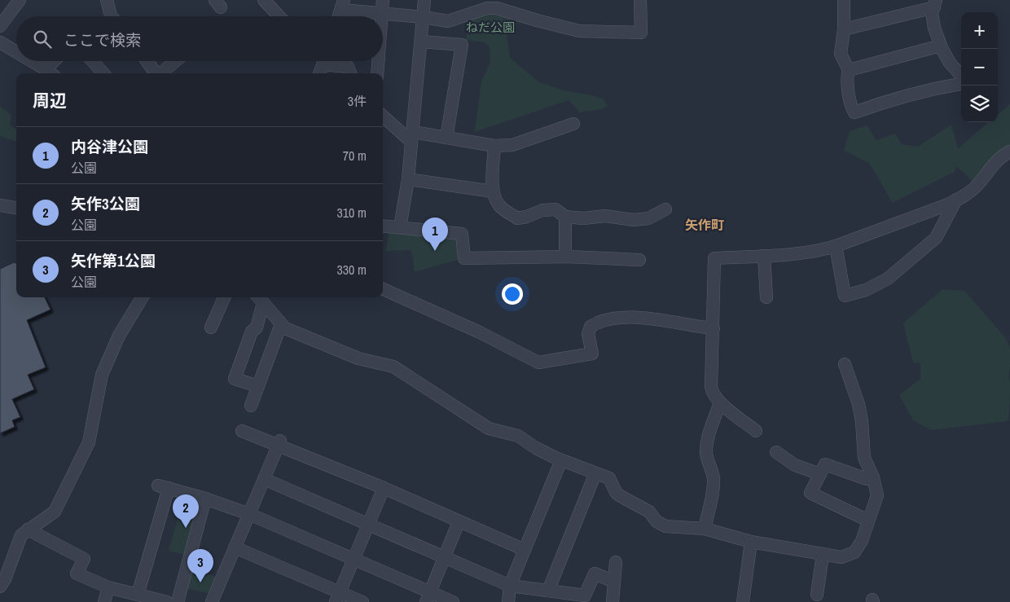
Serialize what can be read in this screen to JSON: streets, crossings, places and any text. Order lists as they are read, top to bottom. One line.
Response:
{"districts":["矢作町"],"parks":["ねだ公園"],"page":{"map_buttons":["+","−"],"search":"ここで検索","heading":["周辺","3件"],"list":[{"mark":"1","name":"内谷津公園","note":"公園","value":"70 m"},{"mark":"2","name":"矢作3公園","note":"公園","value":"310 m"},{"mark":"3","name":"矢作第1公園","note":"公園","value":"330 m"}],"pins":["1","2","3"]}}
